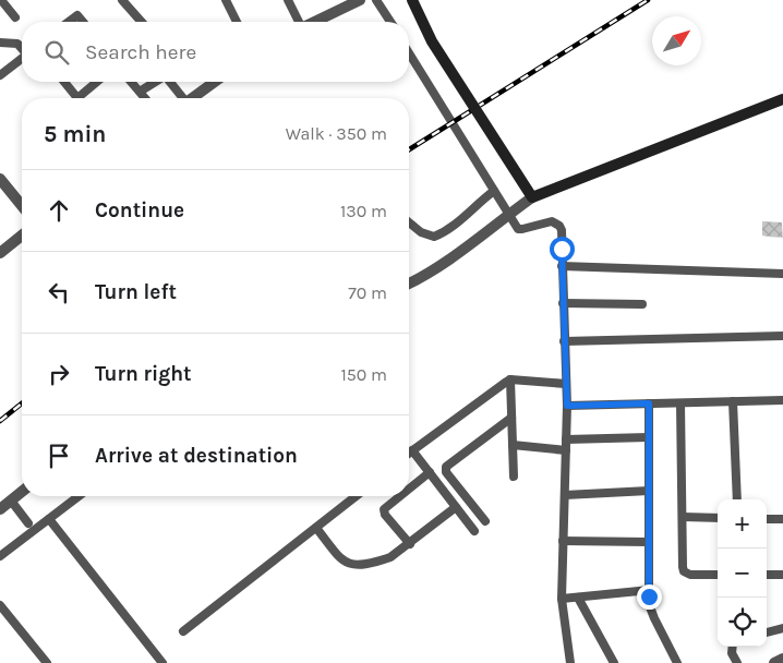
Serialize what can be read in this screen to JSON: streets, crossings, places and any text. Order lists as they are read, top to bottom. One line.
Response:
{"north":"top right","page":{"search":"Search here","heading":["5 min","Walk · 350 m"],"list":[["Continue","130 m"],["Turn left","70 m"],["Turn right","150 m"],"Arrive at destination"],"map_buttons":["+","−"]}}
